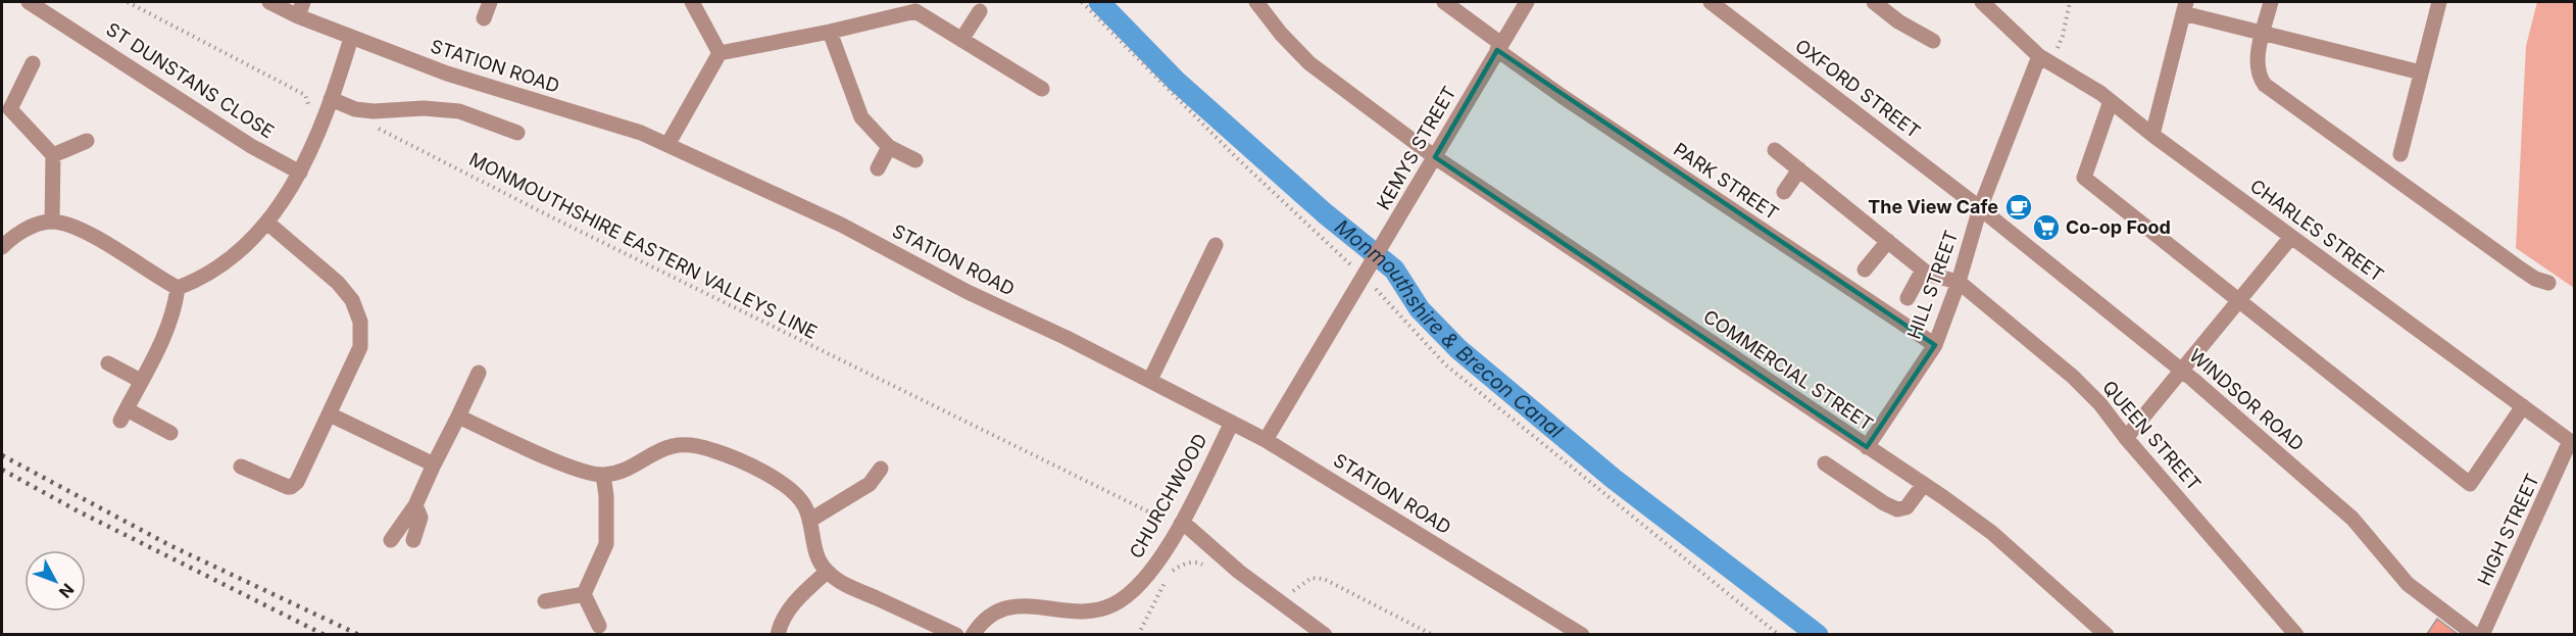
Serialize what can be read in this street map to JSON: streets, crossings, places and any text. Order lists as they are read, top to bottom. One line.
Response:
{"streets":{"street":["STATION ROAD","ST DUNSTANS CLOSE","OXFORD STREET","KEMYS STREET","PARK STREET","CHARLES STREET","HILL STREET","COMMERCIAL STREET","WINDSOR ROAD","QUEEN STREET","CHURCHWOOD","HIGH STREET"],"path":["MONMOUTHSHIRE EASTERN VALLEYS LINE"]},"crossings":[["STATION ROAD","KEMYS STREET"],["STATION ROAD","CHURCHWOOD"],["OXFORD STREET","HILL STREET"],["OXFORD STREET","WINDSOR ROAD"],["KEMYS STREET","PARK STREET"],["KEMYS STREET","COMMERCIAL STREET"],["PARK STREET","HILL STREET"],["CHARLES STREET","HILL STREET"],["CHARLES STREET","HIGH STREET"],["HILL STREET","COMMERCIAL STREET"],["HILL STREET","WINDSOR ROAD"],["HILL STREET","QUEEN STREET"]],"water":["Monmouthshire & Brecon Canal"],"places":{"cafe":["The View Cafe"],"supermarket":["Co-op Food"]},"north":"bottom right"}
